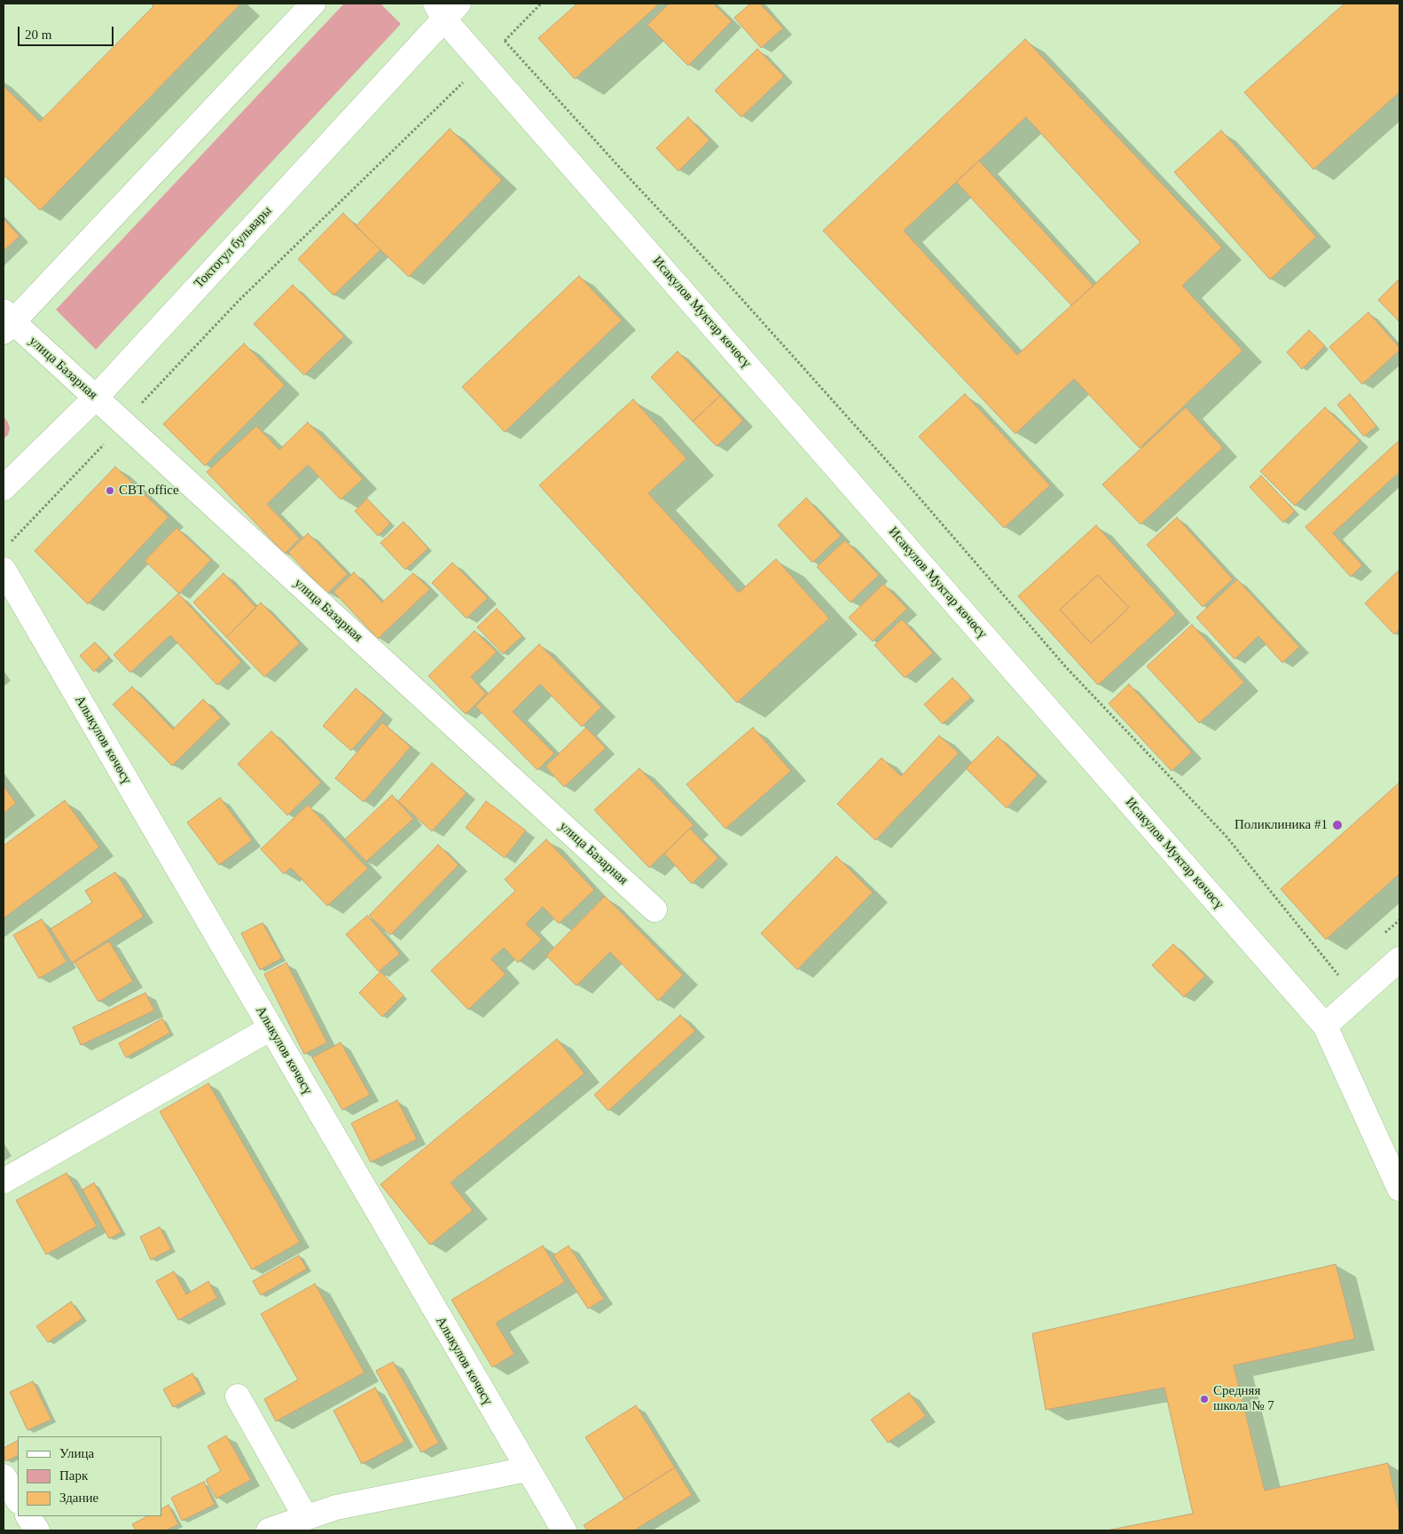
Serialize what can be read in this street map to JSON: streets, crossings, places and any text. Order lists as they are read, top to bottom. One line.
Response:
{"streets":{"street":["Токтогул бульвары","Исакулов Муктар көчөсү","улица Базарная","Алыкулов көчөсү"]},"crossings":[["Токтогул бульвары","Исакулов Муктар көчөсү"],["Токтогул бульвары","улица Базарная"]],"places":["CBT office","Поликлиника #1","Средняя школа № 7"],"legend":["Улица","Парк","Здание"],"scale_bar":"20 m"}
